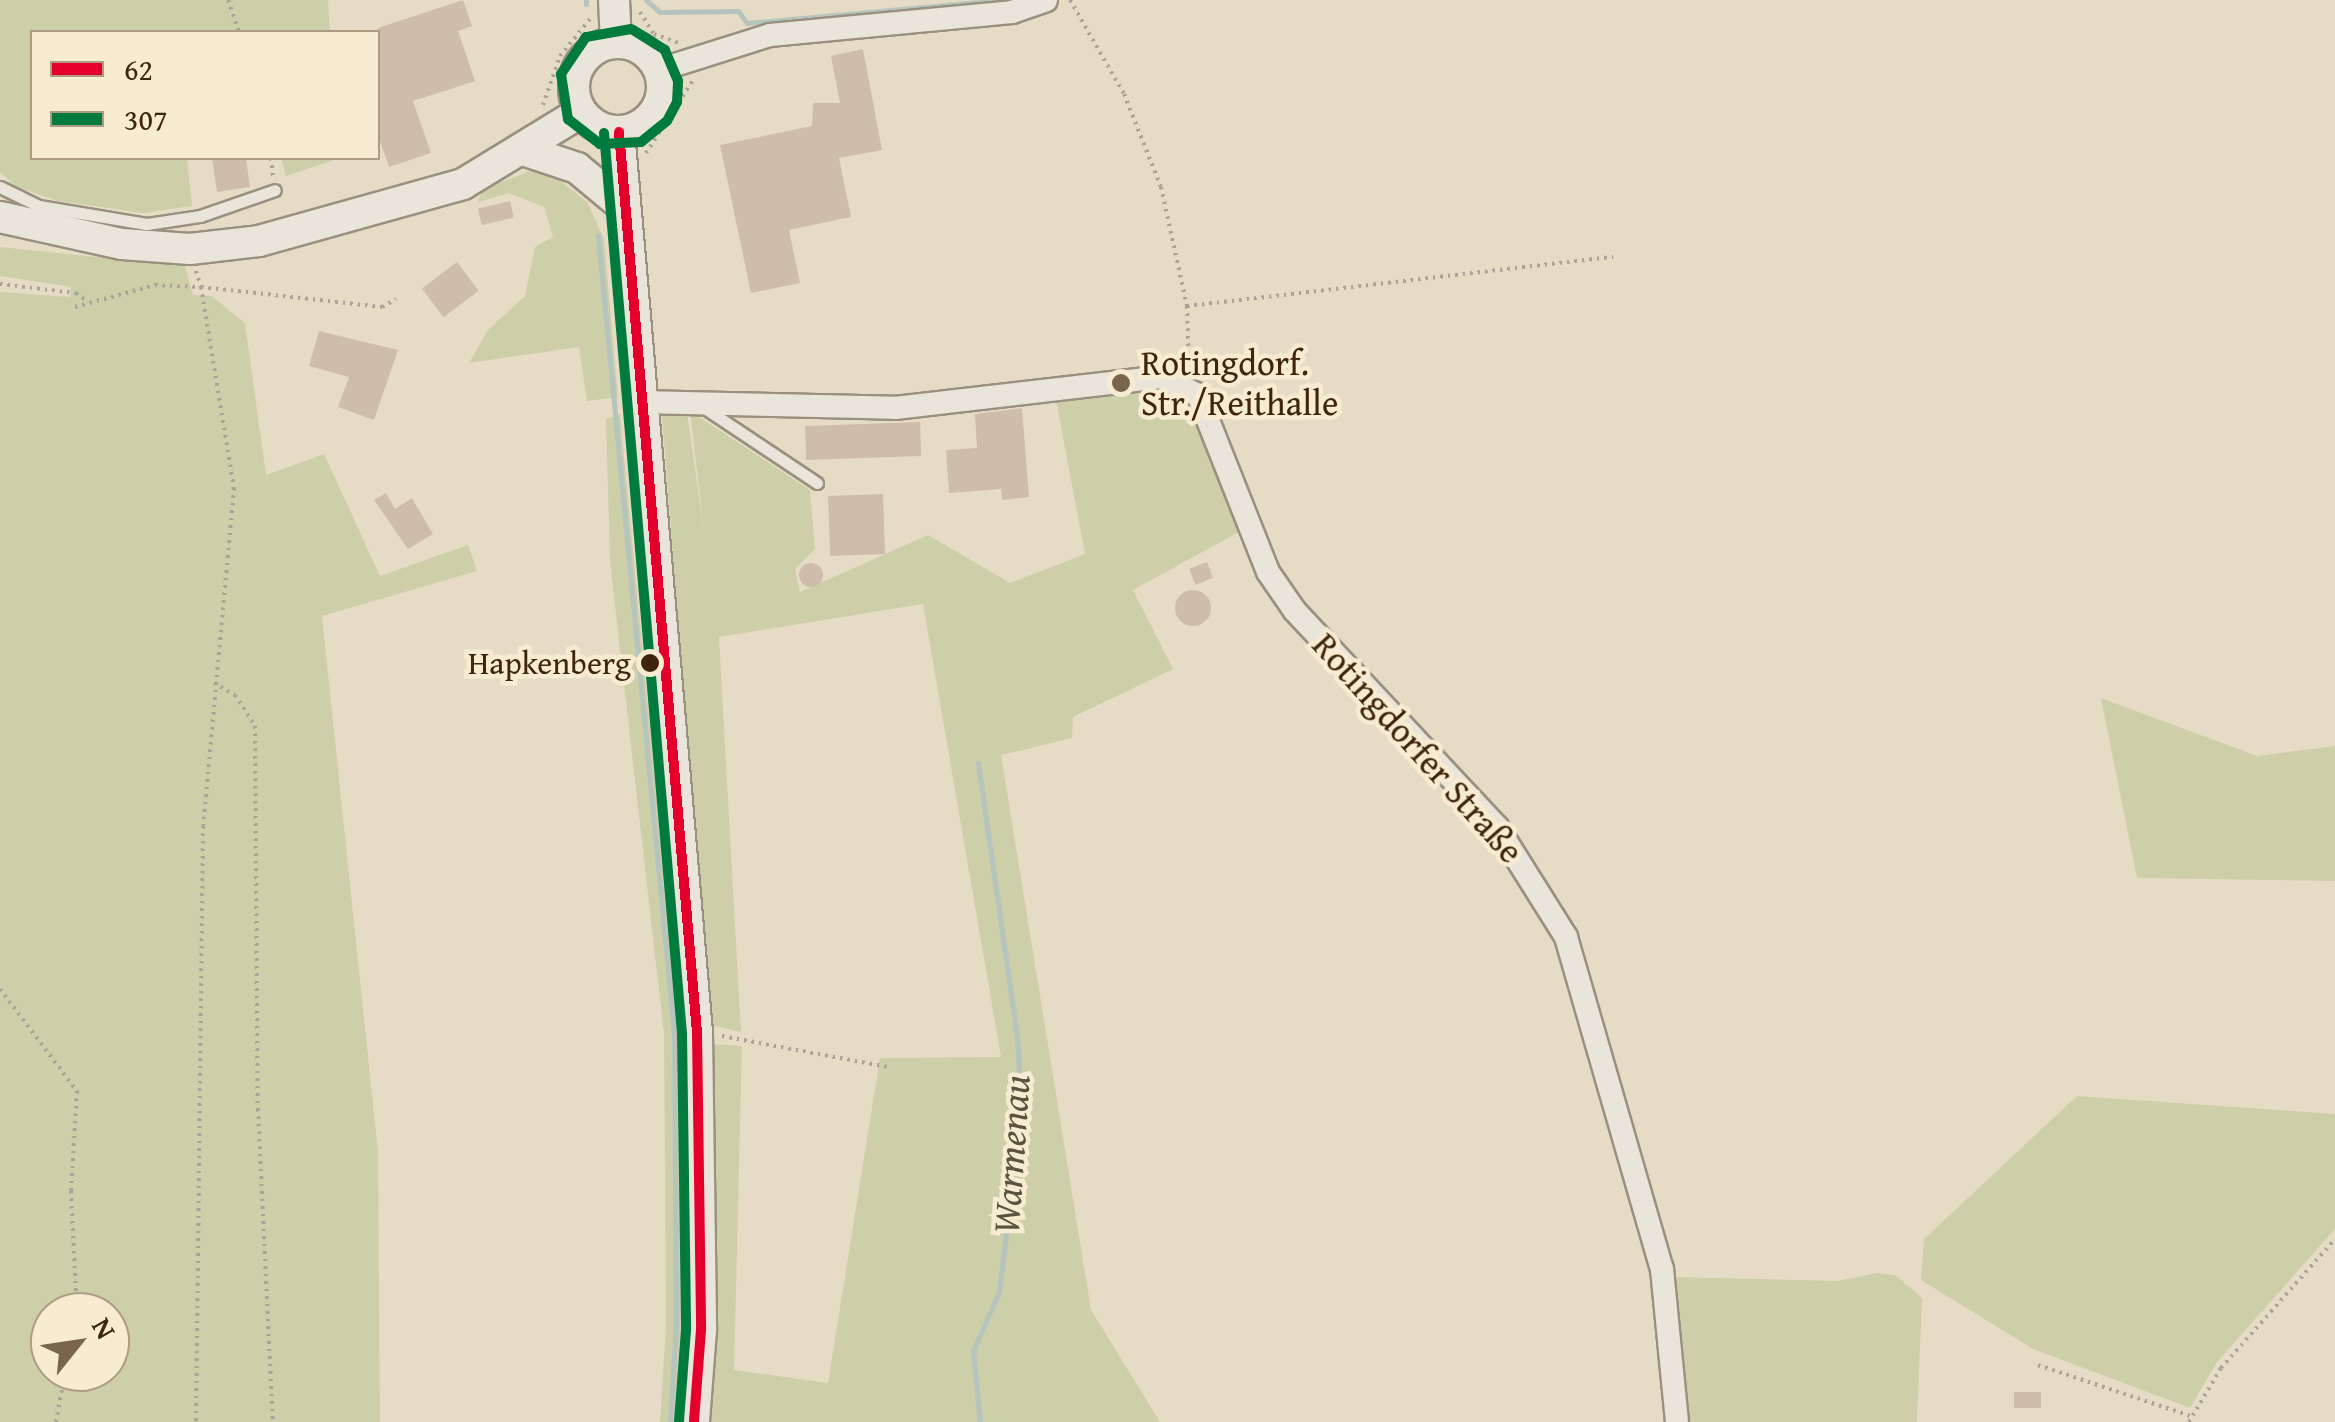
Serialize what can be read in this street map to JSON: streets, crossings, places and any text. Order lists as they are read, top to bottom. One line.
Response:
{"streets":{"street":["Rotingdorfer Straße"]},"water":["Warmenau"],"places":["Rotingdorf. Str./Reithalle","Hapkenberg"],"lines":["transit line 307","transit line 62"],"legend":["62","307"],"north":"top right"}
